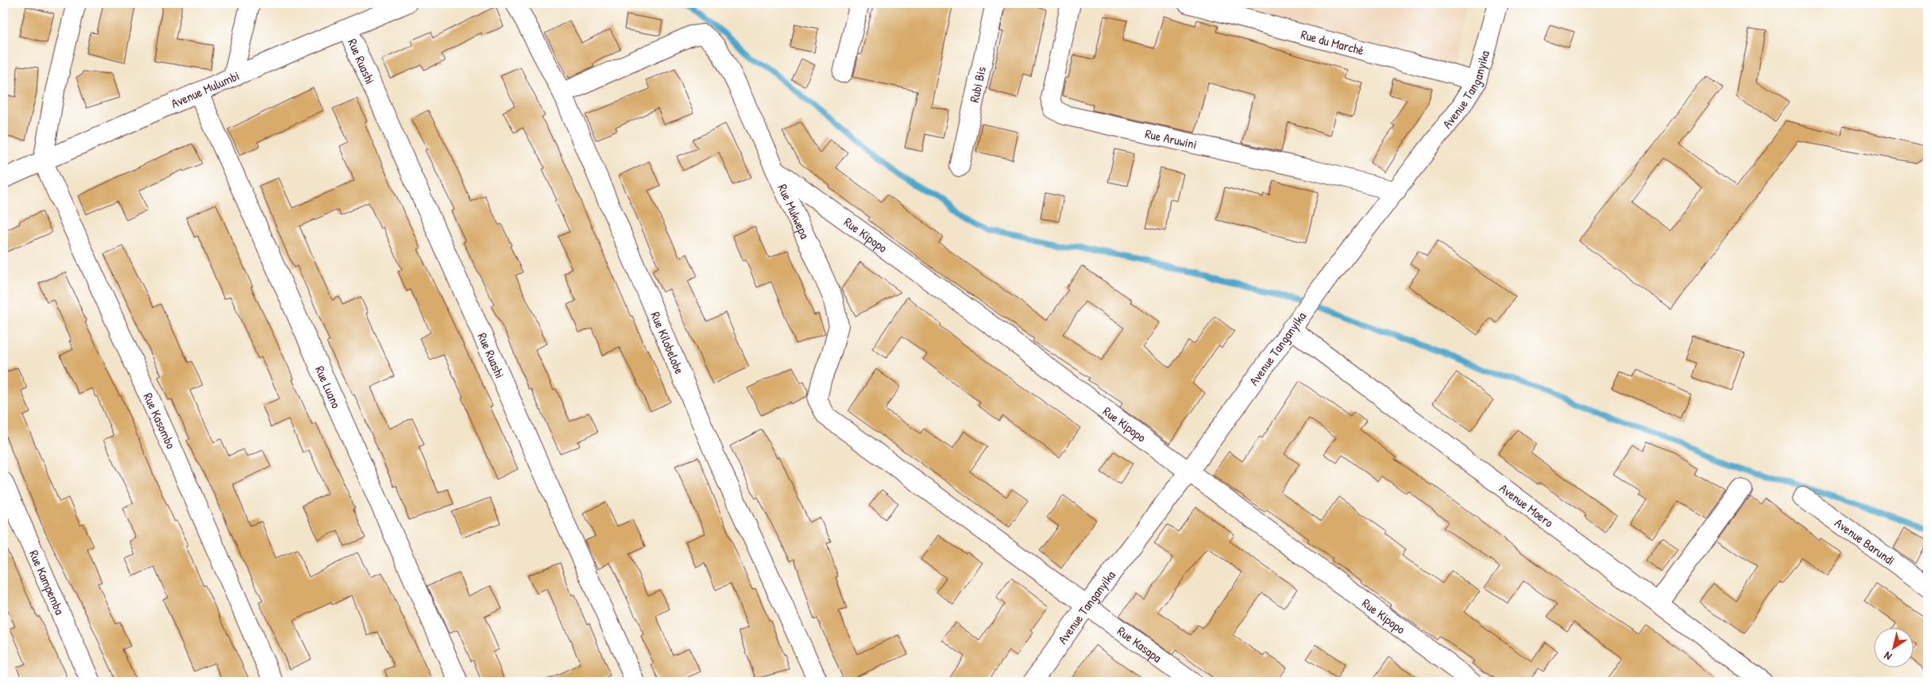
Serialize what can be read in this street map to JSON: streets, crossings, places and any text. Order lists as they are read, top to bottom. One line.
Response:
{"streets":{"street":["Rue du Marché","Rue Ruashi","Rubi Bis","Avenue Tanganyika","Avenue Mulumbi","Rue Aruwini","Rue Mukwepa","Rue Kipopo","Rue Kilobelobe","Rue Luano","Rue Kasombo","Avenue Moero","Avenue Barundi","Rue Kampemba","Rue Kasapa"]},"crossings":[["Rue du Marché","Avenue Tanganyika"],["Rue Ruashi","Avenue Mulumbi"],["Avenue Tanganyika","Rue Aruwini"],["Avenue Tanganyika","Rue Kipopo"],["Avenue Tanganyika","Avenue Moero"],["Avenue Tanganyika","Rue Kasapa"],["Avenue Mulumbi","Rue Luano"],["Avenue Mulumbi","Rue Kasombo"],["Rue Mukwepa","Rue Kipopo"],["Rue Mukwepa","Rue Kilobelobe"],["Rue Mukwepa","Rue Kasapa"]],"north":"bottom left"}
